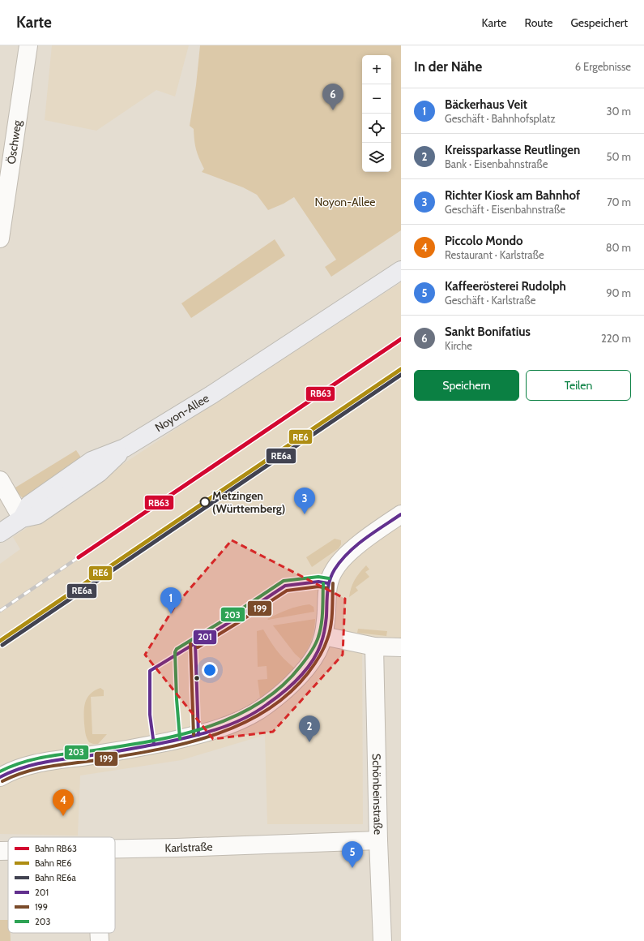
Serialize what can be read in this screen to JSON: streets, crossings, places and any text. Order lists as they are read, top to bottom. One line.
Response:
{"streets":{"main road":["Noyon-Allee"],"street":["Öschweg","Schönbeinstraße","Karlstraße"]},"crossings":[["Schönbeinstraße","Karlstraße"]],"parks":["Noyon-Allee"],"places":["Metzingen (Württemberg)"],"lines":["rail line RB63","rail line RE6","rail line RE6a","transit line 201","transit line 203","transit line 199"],"legend":["Bahn RB63","Bahn RE6","Bahn RE6a","201","199","203"],"page":{"header":"Karte","nav":["Karte","Route","Gespeichert"],"heading":["In der Nähe","6 Ergebnisse"],"map_buttons":["+","−"],"pins":["6","3","1","2","4","5"],"list":[{"mark":"1","name":"Bäckerhaus Veit","note":"Geschäft · Bahnhofsplatz","value":"30 m"},{"mark":"2","name":"Kreissparkasse Reutlingen","note":"Bank · Eisenbahnstraße","value":"50 m"},{"mark":"3","name":"Richter Kiosk am Bahnhof","note":"Geschäft · Eisenbahnstraße","value":"70 m"},{"mark":"4","name":"Piccolo Mondo","note":"Restaurant · Karlstraße","value":"80 m"},{"mark":"5","name":"Kaffeerösterei Rudolph","note":"Geschäft · Karlstraße","value":"90 m"},{"mark":"6","name":"Sankt Bonifatius","note":"Kirche","value":"220 m"}],"buttons":["Speichern","Teilen"]}}
